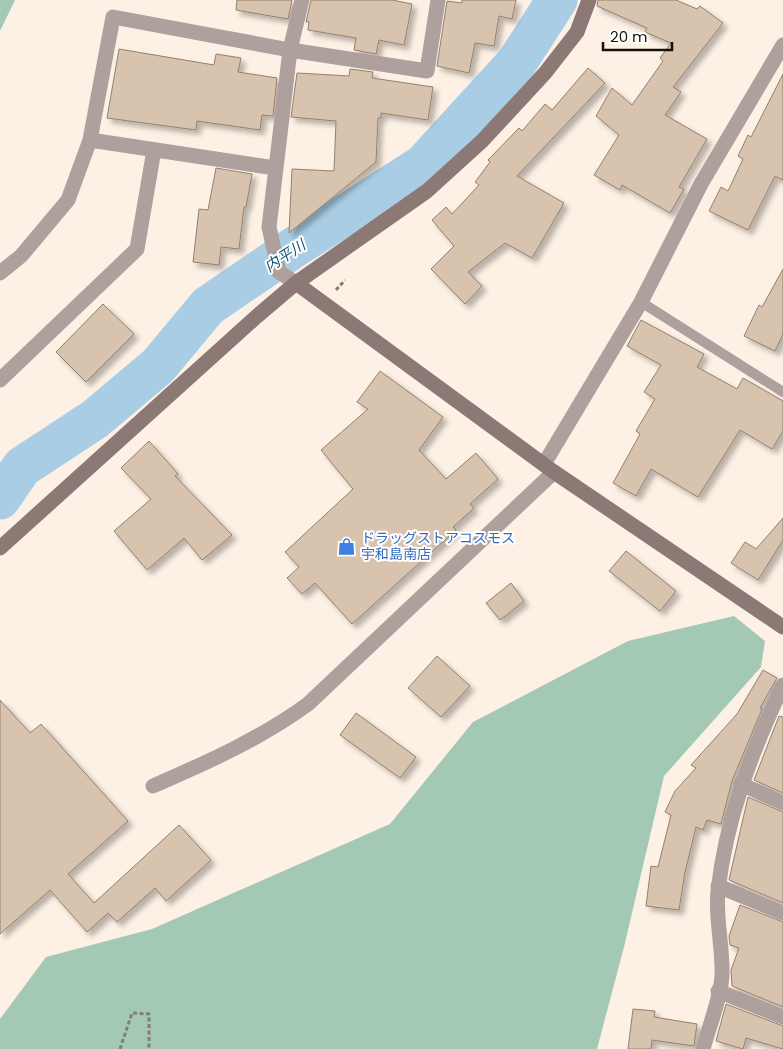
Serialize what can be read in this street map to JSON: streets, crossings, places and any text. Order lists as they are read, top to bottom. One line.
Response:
{"water":["内平川"],"places":{"shop":["ドラッグストアコスモス 宇和島南店"]},"scale_bar":"20 m"}
